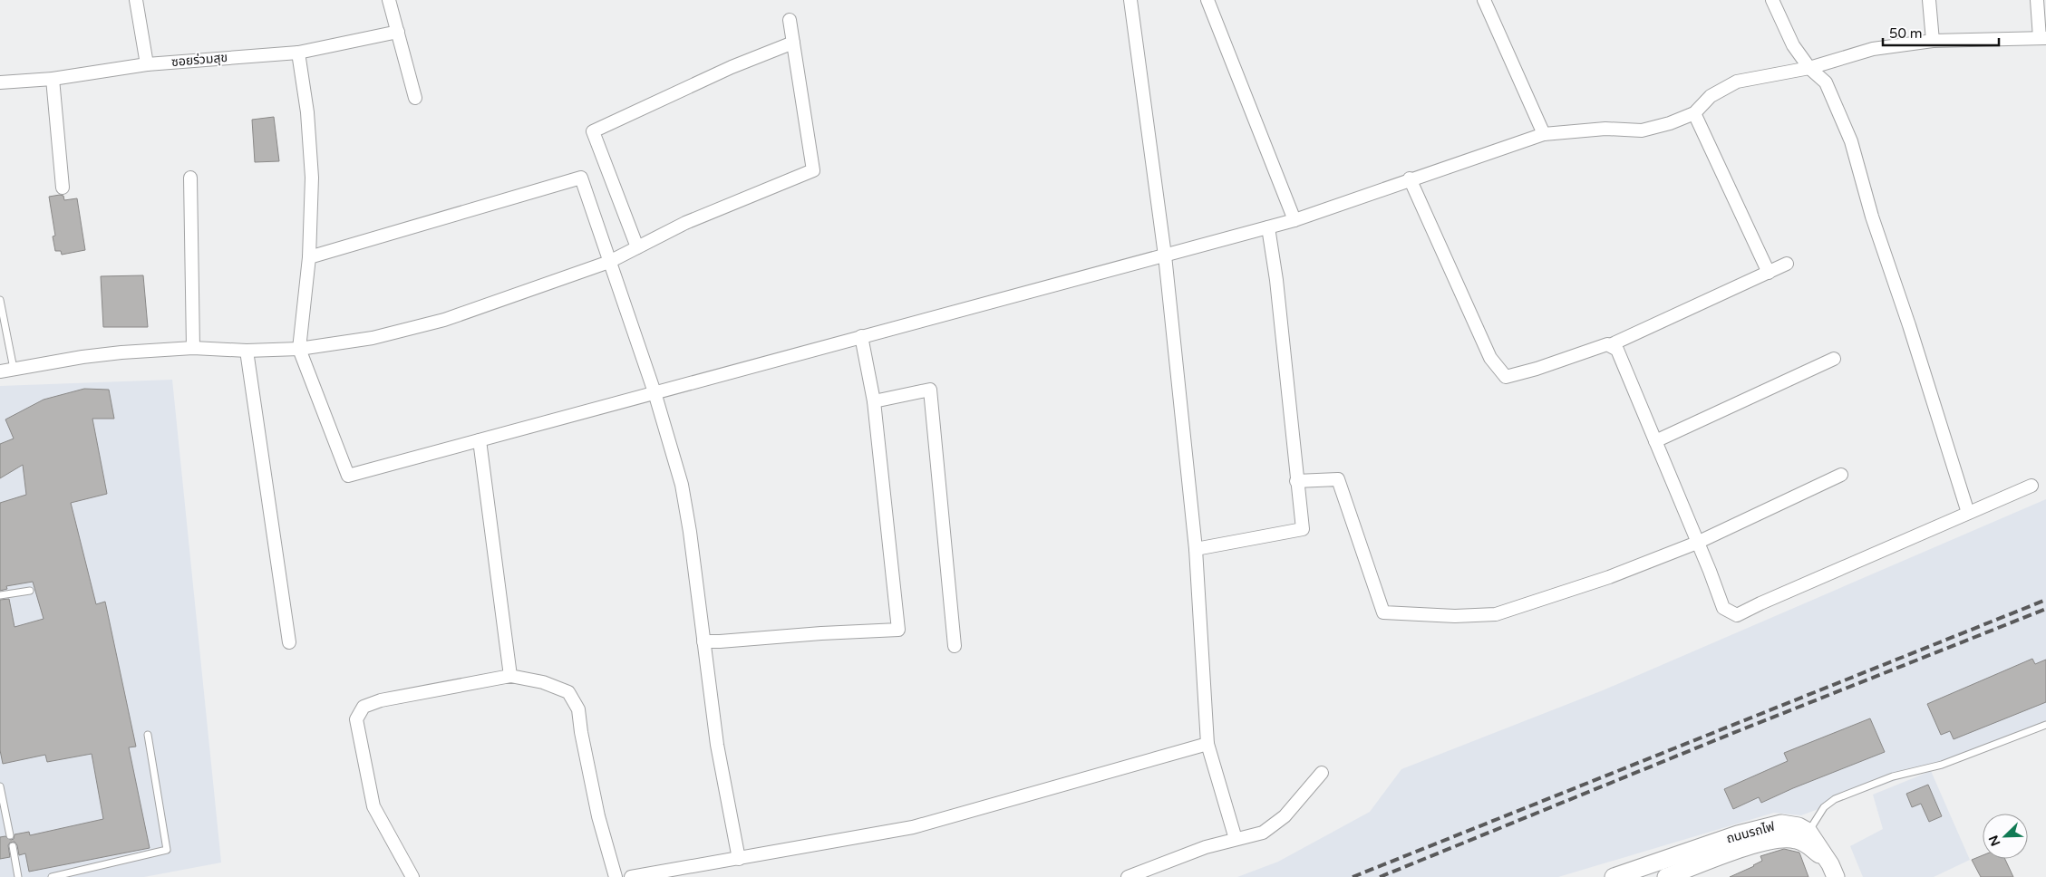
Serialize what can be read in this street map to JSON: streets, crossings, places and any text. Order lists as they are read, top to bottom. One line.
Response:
{"streets":{"street":["ซอยร่วมสุข","ถนนรถไฟ"]},"scale_bar":"50 m","north":"bottom left"}
